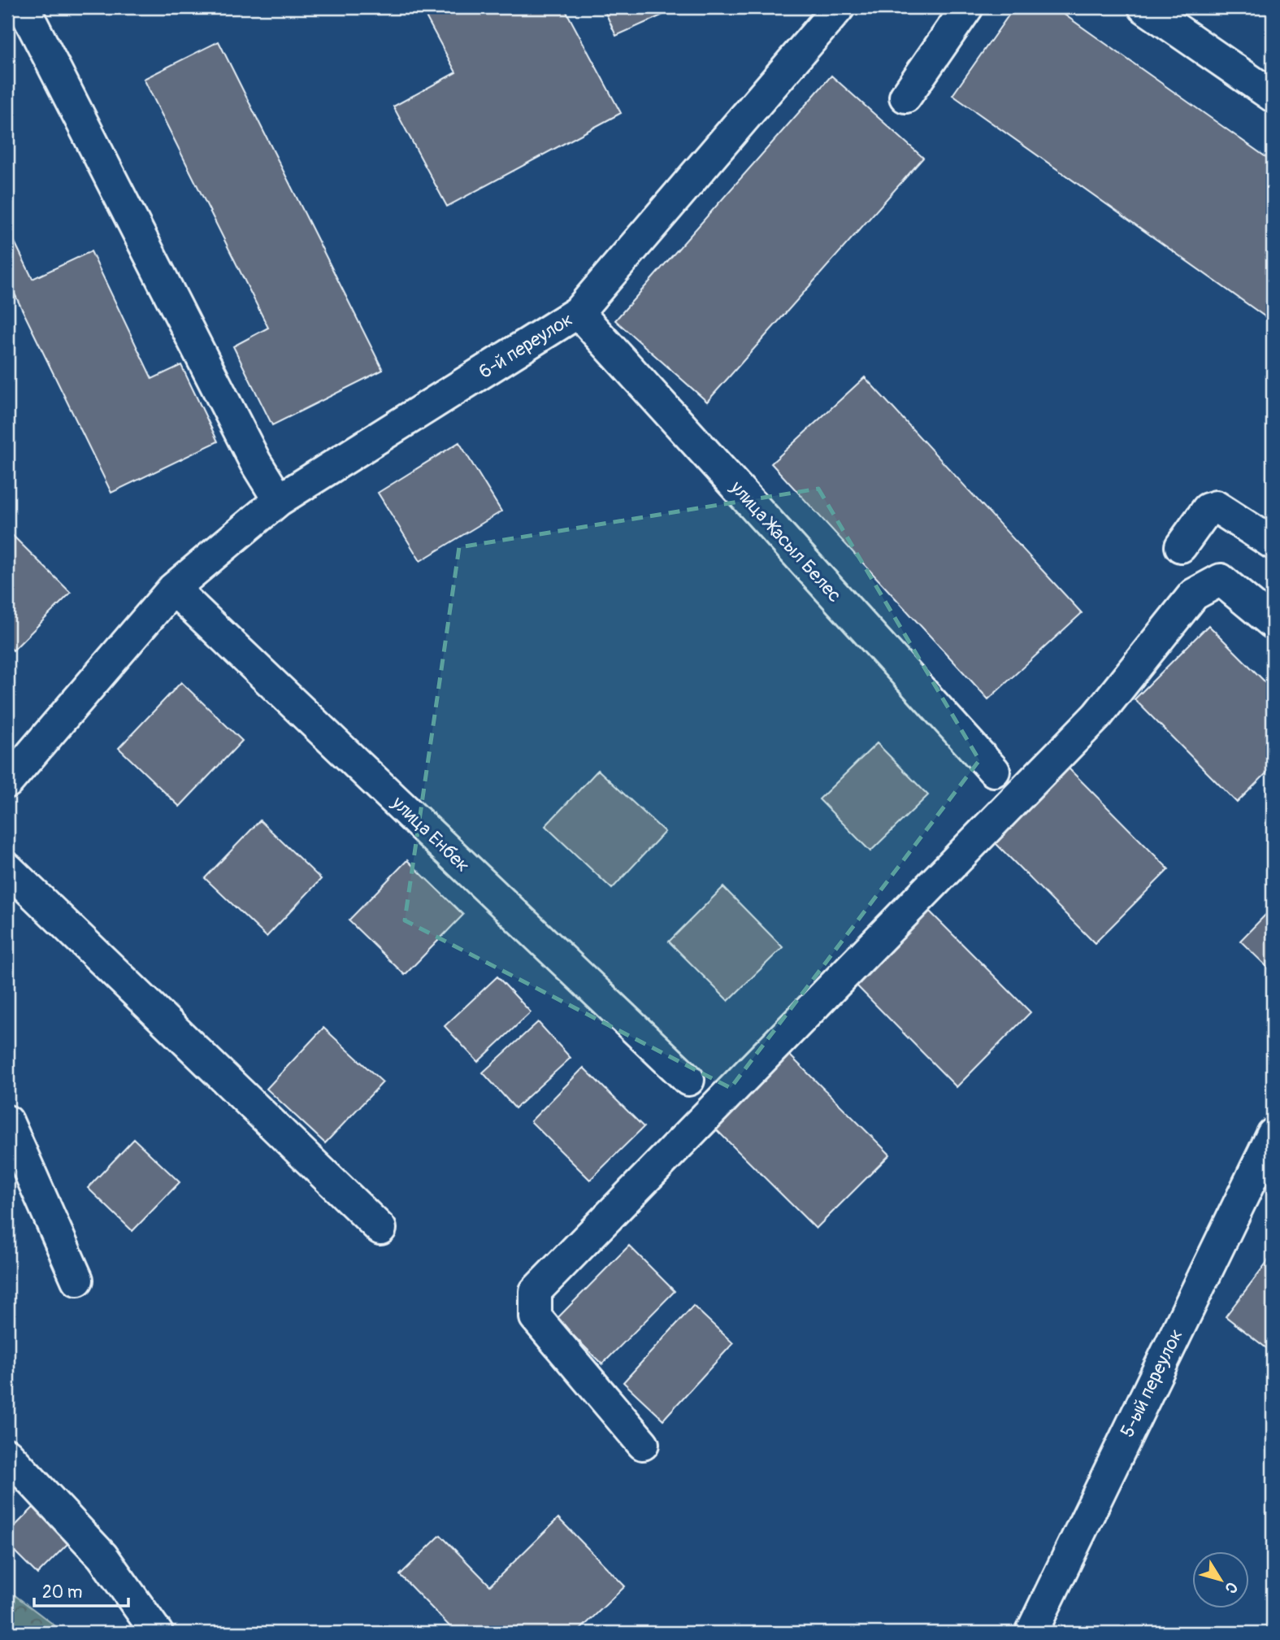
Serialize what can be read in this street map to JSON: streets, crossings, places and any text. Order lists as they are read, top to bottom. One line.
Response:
{"streets":{"street":["6-й переулок","улица Жасыл Белес","улица Енбек","5-ый переулок"]},"crossings":[["6-й переулок","улица Жасыл Белес"],["6-й переулок","улица Енбек"]],"scale_bar":"20 m","north":"bottom right"}
